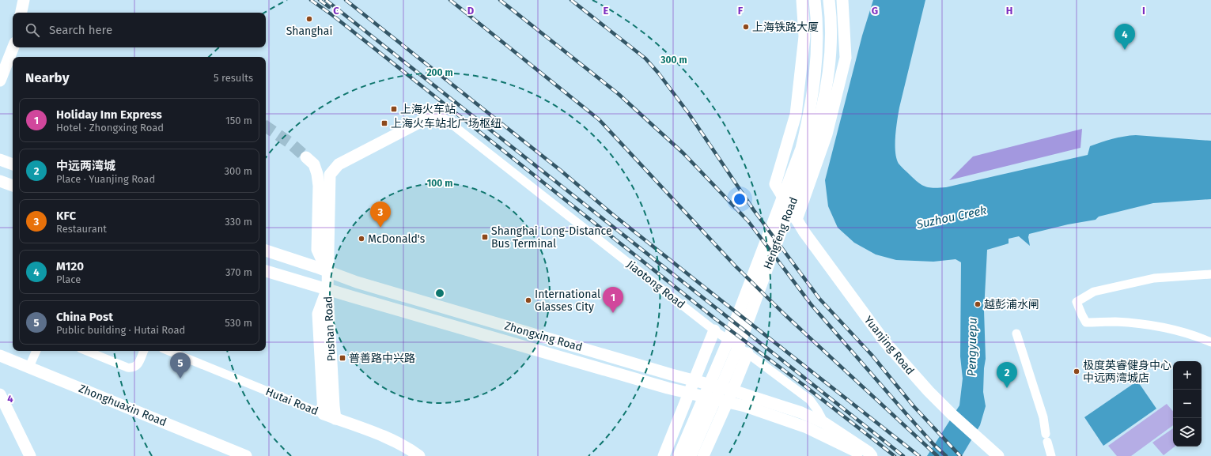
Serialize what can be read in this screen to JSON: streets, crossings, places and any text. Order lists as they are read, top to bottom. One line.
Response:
{"streets":{"main road":["Hengfeng Road","Jiaotong Road","Pushan Road","Zhongxing Road","Yuanjing Road","Hutai Road","Zhonghuaxin Road"]},"crossings":[["Jiaotong Road","Zhongxing Road"],["Pushan Road","Zhongxing Road"],["Pushan Road","Hutai Road"]],"water":["Suzhou Creek","Pengyuepu"],"places":{"other":["Shanghai","上海铁路大厦","McDonald's","International Glasses City","越彭浦水闸","极度英睿健身中心 中远两湾城店"],"transit":["上海火车站","上海火车站北广场枢纽","Shanghai Long-Distance Bus Terminal","普善路中兴路"]},"page":{"search":"Search here","pins":["4","3","1","5","2"],"heading":["Nearby","5 results"],"list":[{"mark":"1","name":"Holiday Inn Express","note":"Hotel · Zhongxing Road","value":"150 m"},{"mark":"2","name":"中远两湾城","note":"Place · Yuanjing Road","value":"300 m"},{"mark":"3","name":"KFC","note":"Restaurant","value":"330 m"},{"mark":"4","name":"M120","note":"Place","value":"370 m"},{"mark":"5","name":"China Post","note":"Public building · Hutai Road","value":"530 m"}],"map_buttons":["+","−"]},"grid":{"columns":["C","D","E","F","G","H","I"],"rows":["4"]},"rings":["300 m","200 m","100 m"]}
